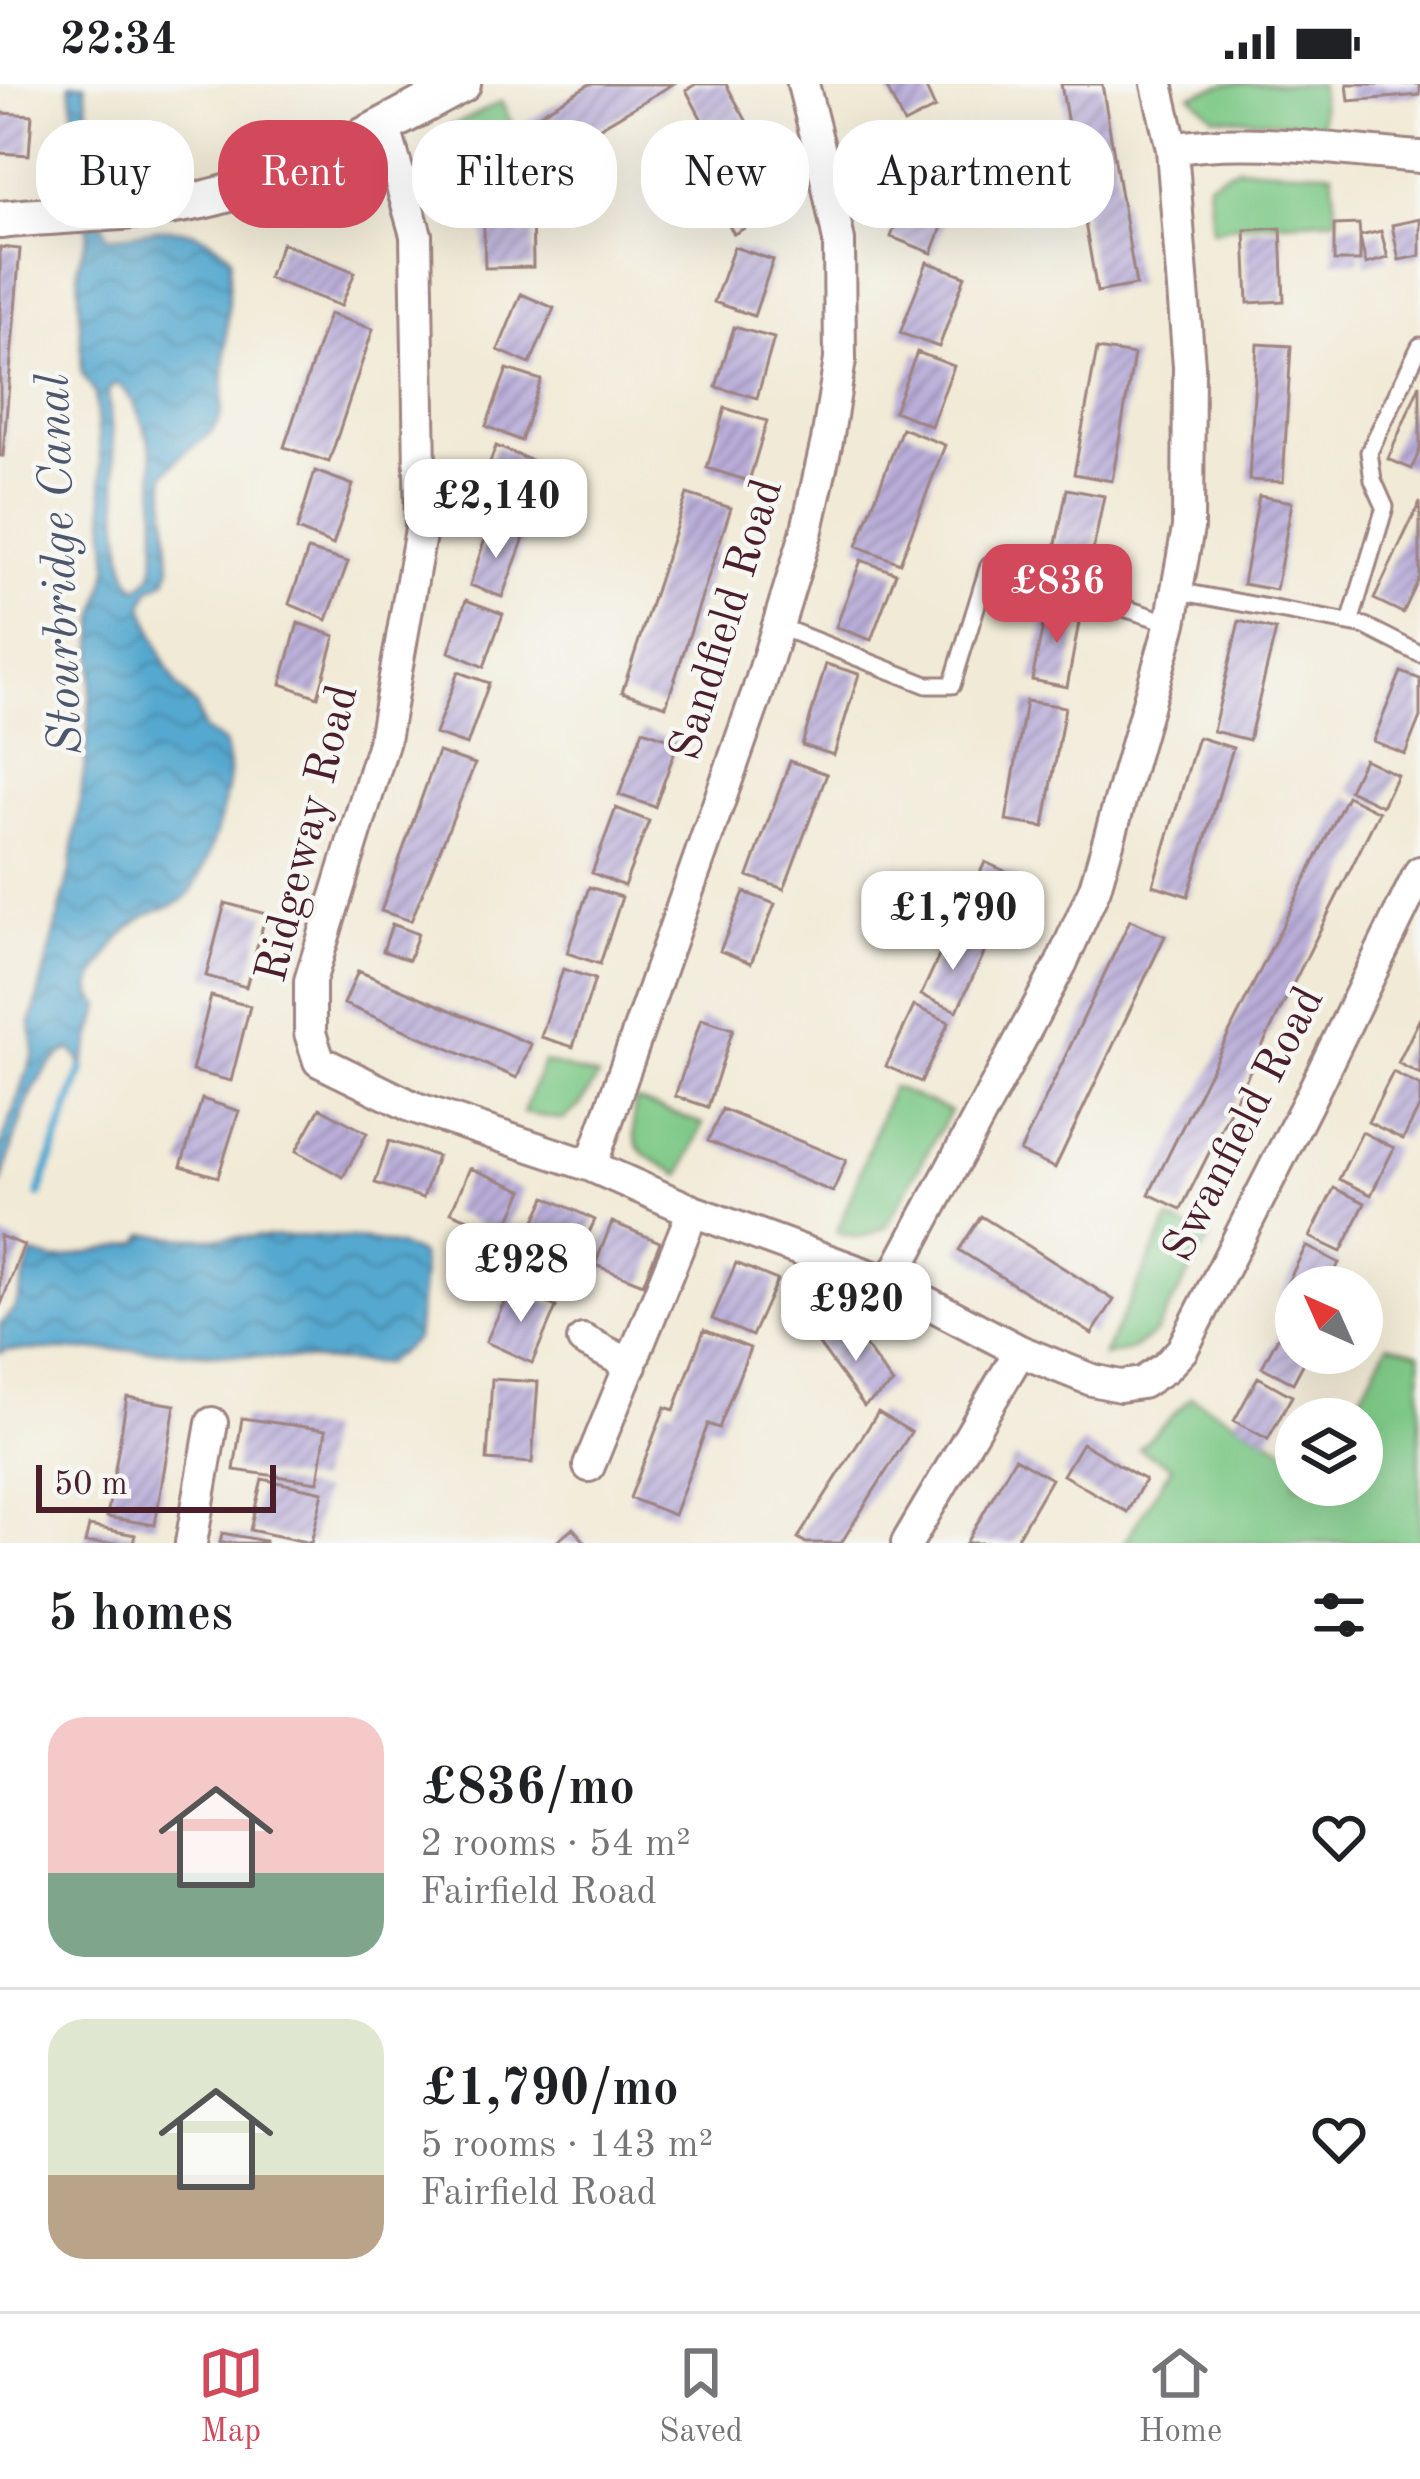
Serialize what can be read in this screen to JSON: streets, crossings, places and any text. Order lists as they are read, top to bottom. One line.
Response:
{"streets":{"street":["Sandfield Road","Ridgeway Road","Swanfield Road"]},"crossings":[["Sandfield Road","Ridgeway Road"],["Ridgeway Road","Swanfield Road"]],"water":["Stourbridge Canal"],"scale_bar":"50 m","north":"top left","page":{"status":"22:34","chip":["Buy","Rent","Filters","New","Apartment"],"price":["£2,140","£836","£1,790","£928","£920"],"scale":"50 m","heading":"5 homes","list":[{"name":"£836/mo","note":"2 rooms · 54 m² · Fairfield Road"},{"name":"£1,790/mo","note":"5 rooms · 143 m² · Fairfield Road"}],"tabs":["Map","Saved","Home"]}}
